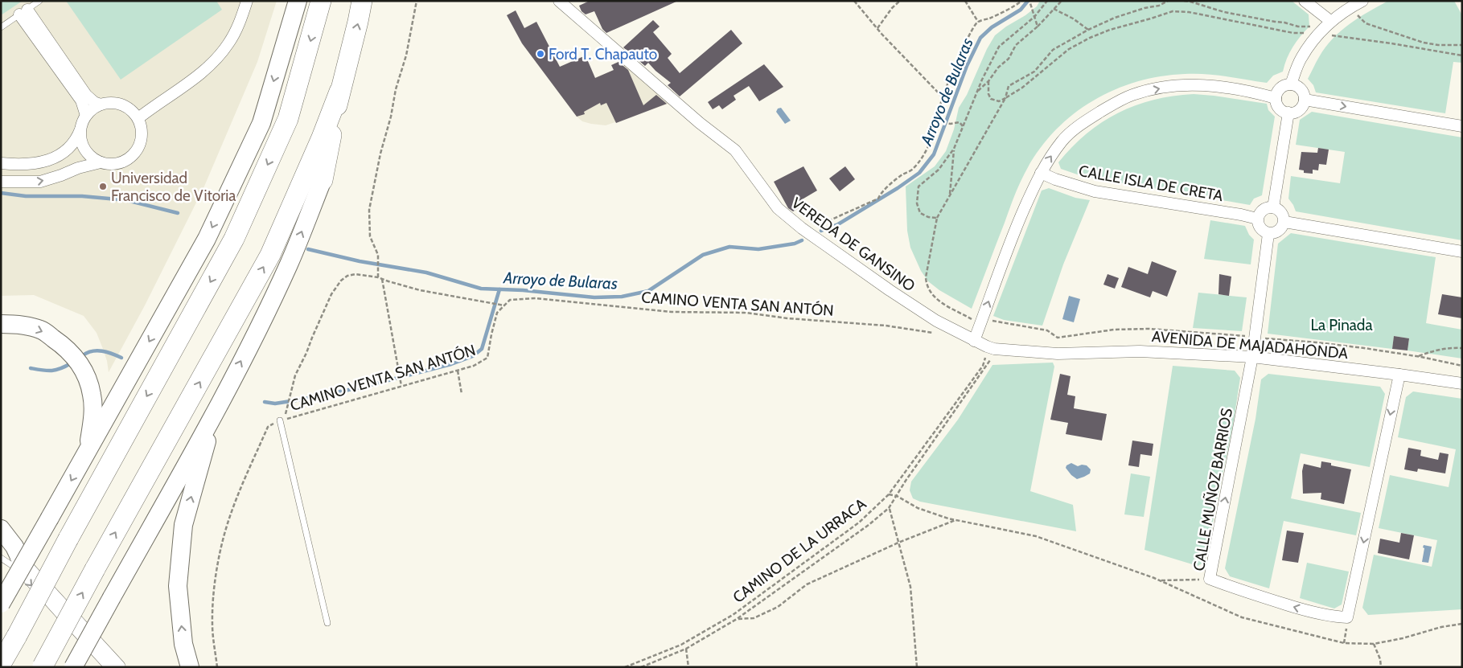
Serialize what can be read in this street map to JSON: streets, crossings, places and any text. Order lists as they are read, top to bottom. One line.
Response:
{"streets":{"street":["CALLE ISLA DE CRETA","VEREDA DE GANSINO","AVENIDA DE MAJADAHONDA","CALLE MUÑOZ BARRIOS"],"path":["CAMINO VENTA SAN ANTÓN","CAMINO DE LA URRACA"]},"crossings":[["CALLE ISLA DE CRETA","CALLE MUÑOZ BARRIOS"],["VEREDA DE GANSINO","CAMINO VENTA SAN ANTÓN"],["VEREDA DE GANSINO","AVENIDA DE MAJADAHONDA"],["VEREDA DE GANSINO","CAMINO DE LA URRACA"],["AVENIDA DE MAJADAHONDA","CALLE MUÑOZ BARRIOS"],["AVENIDA DE MAJADAHONDA","CAMINO DE LA URRACA"]],"water":["Arroyo de Bularas"],"parks":["La Pinada"],"places":["Ford T. Chapauto","Universidad Francisco de Vitoria"]}
